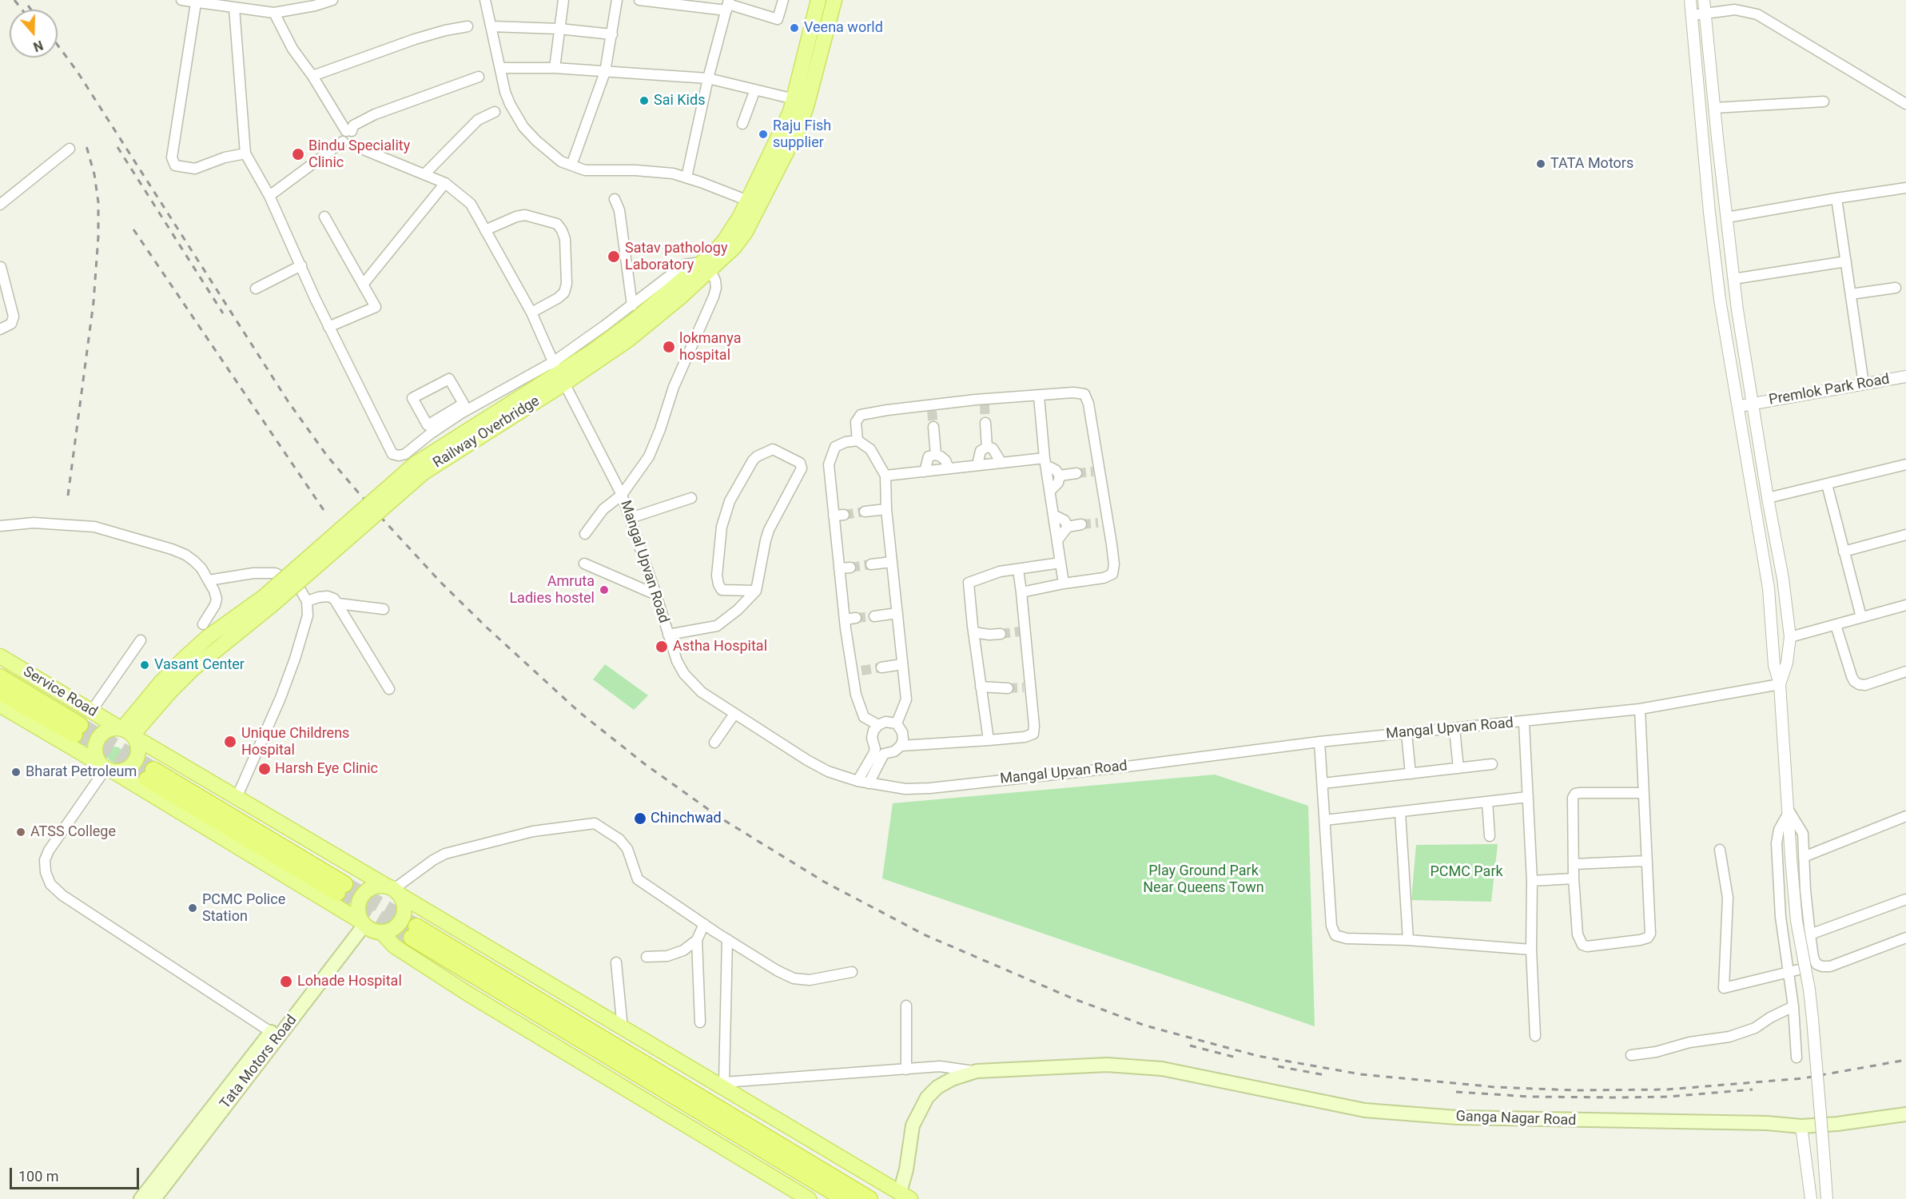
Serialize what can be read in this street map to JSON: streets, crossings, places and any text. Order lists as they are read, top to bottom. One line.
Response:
{"streets":{"main road":["Railway Overbridge","Service Road","Tata Motors Road","Ganga Nagar Road"],"street":["Premlok Park Road","Mangal Upvan Road"]},"crossings":[["Railway Overbridge","Service Road"],["Service Road","Tata Motors Road"],["Service Road","Ganga Nagar Road"]],"parks":["Play Ground Park Near Queens Town","PCMC Park"],"places":["Veena world","Sai Kids","Raju Fish supplier","Bindu Speciality Clinic","TATA Motors","Satav pathology Laboratory","lokmanya hospital","Amruta Ladies hostel","Astha Hospital","Vasant Center","Unique Childrens Hospital","Harsh Eye Clinic","Bharat Petroleum","Chinchwad","ATSS College","PCMC Police Station","Lohade Hospital"],"scale_bar":"100 m","north":"bottom"}
